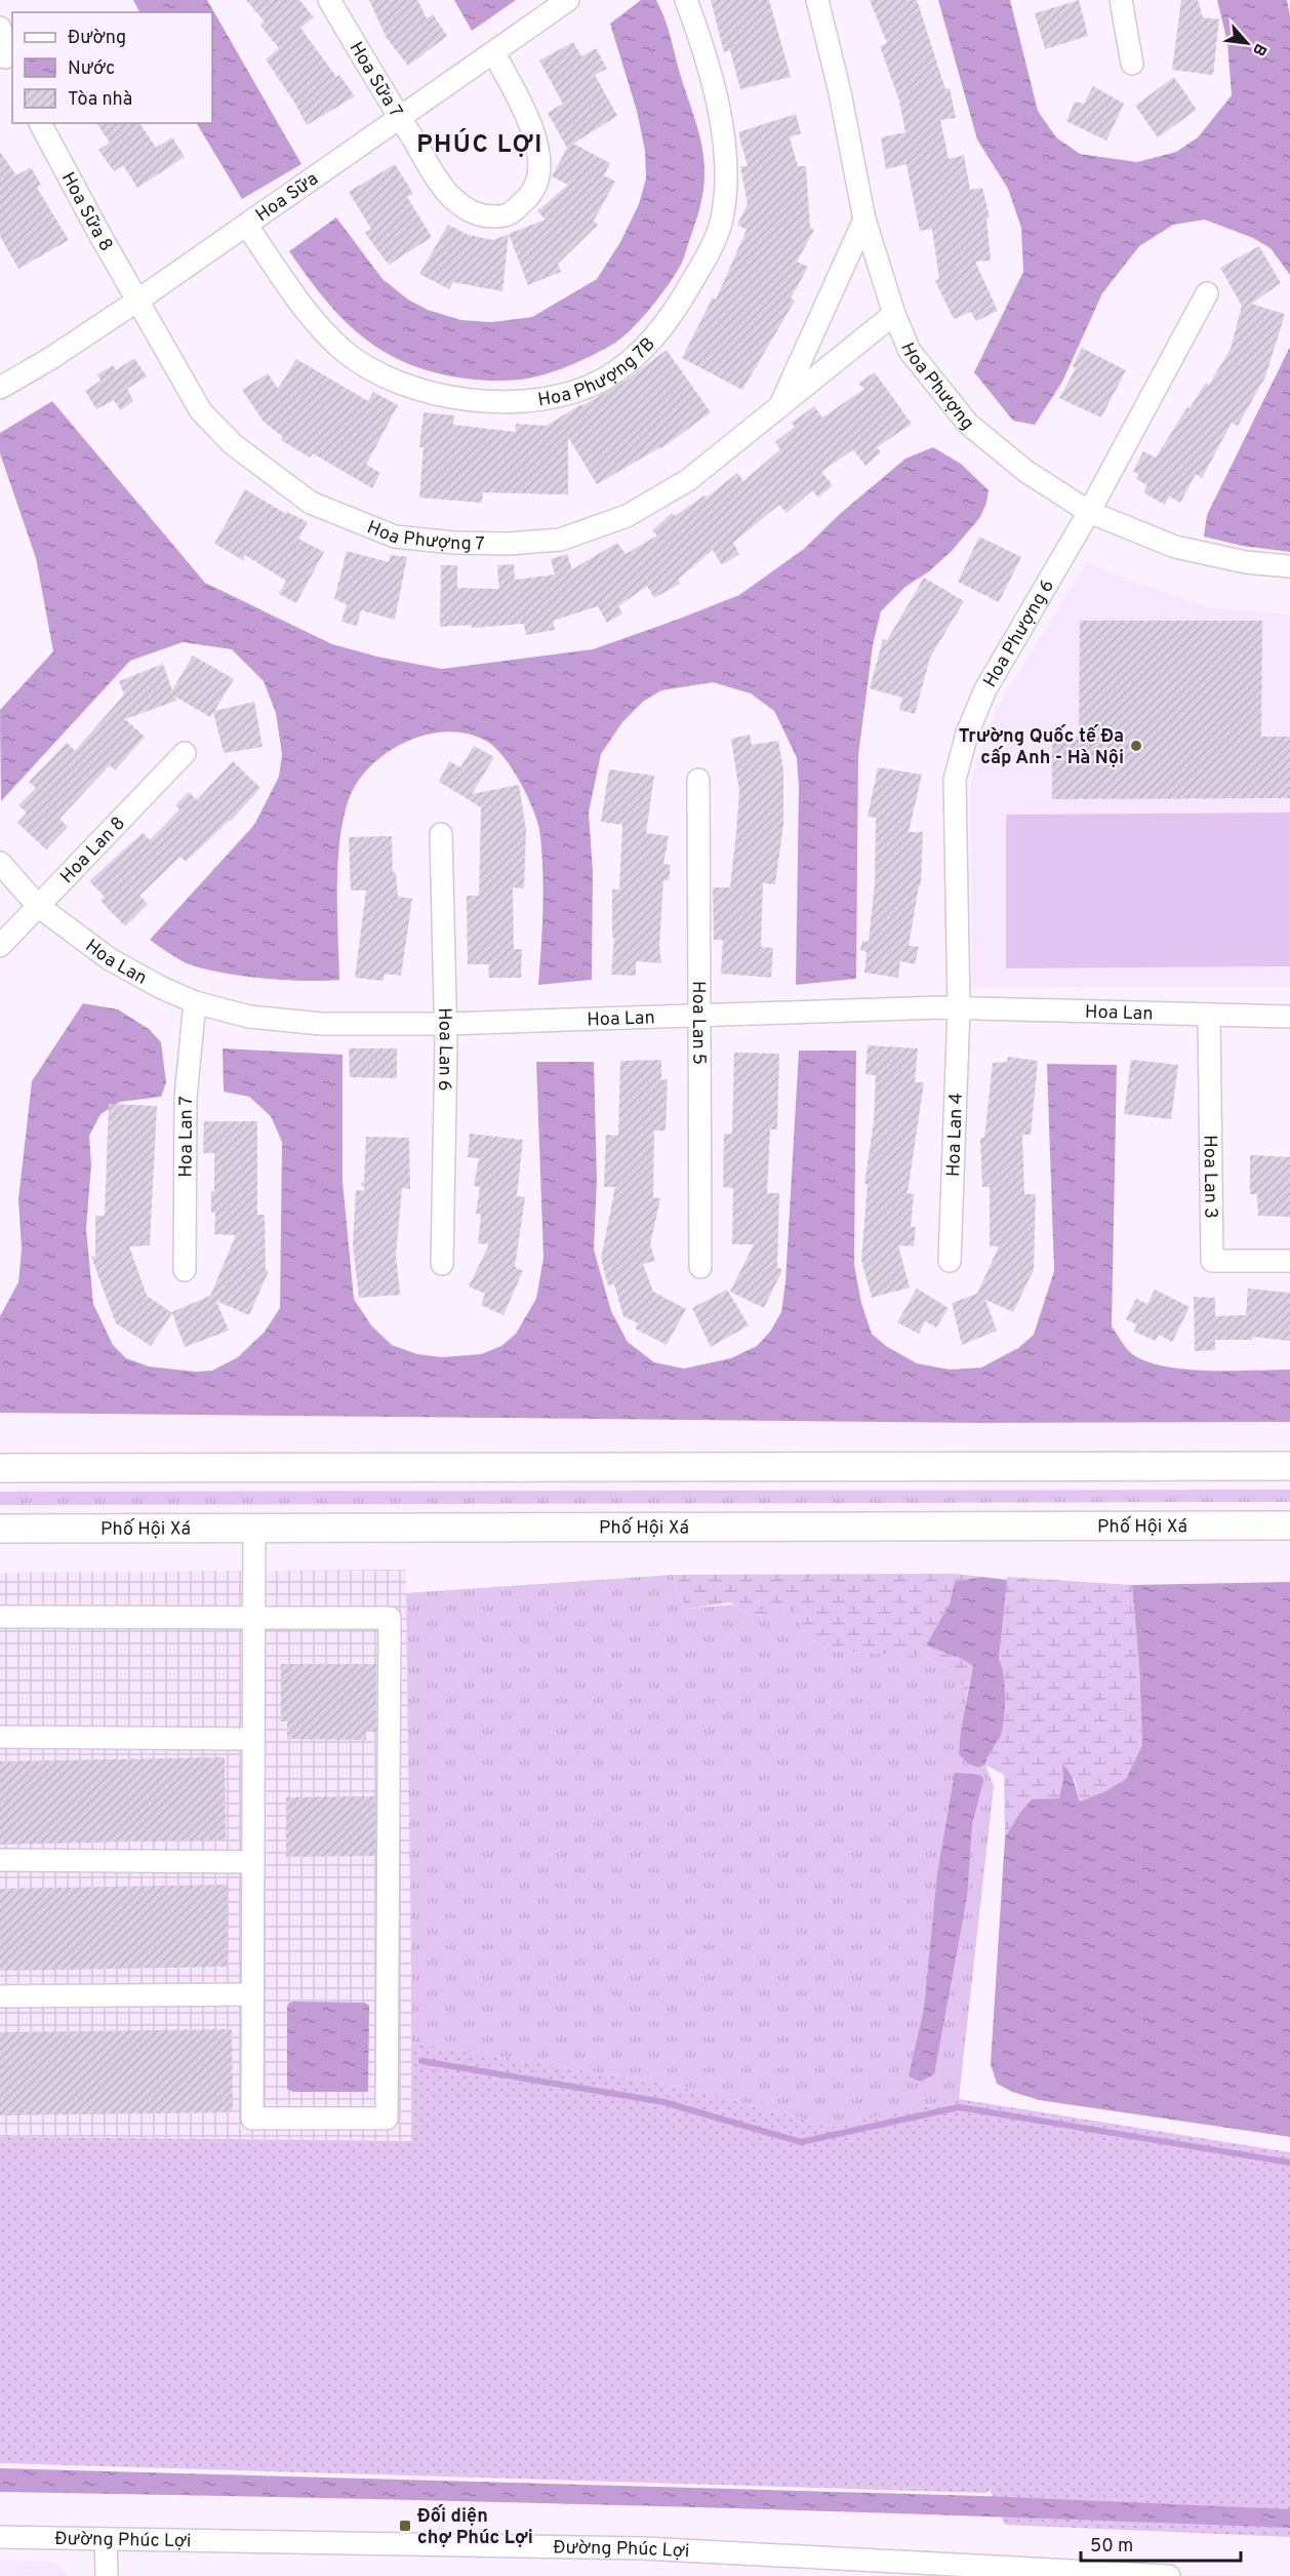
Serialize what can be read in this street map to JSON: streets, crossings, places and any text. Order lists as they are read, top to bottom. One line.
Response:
{"streets":{"main road":["Phố Hội Xá"],"street":["Hoa Sữa 7","Hoa Sữa","Hoa Sữa 8","Hoa Phượng 7B","Hoa Phượng","Hoa Phượng 7","Hoa Phượng 6","Hoa Lan 8","Hoa Lan","Hoa Lan 5","Hoa Lan 6","Hoa Lan 4","Hoa Lan 7","Hoa Lan 3","Đường Phúc Lợi"]},"crossings":[["Hoa Sữa 7","Hoa Sữa"],["Hoa Sữa","Hoa Sữa 8"],["Hoa Sữa","Hoa Phượng 7B"],["Hoa Sữa","Hoa Phượng 7"],["Hoa Sữa 8","Hoa Phượng 7"],["Hoa Phượng","Hoa Phượng 7"],["Hoa Phượng","Hoa Phượng 6"],["Hoa Phượng 6","Hoa Lan"],["Hoa Phượng 6","Hoa Lan 4"],["Hoa Lan 8","Hoa Lan"],["Hoa Lan","Hoa Lan 5"],["Hoa Lan","Hoa Lan 6"],["Hoa Lan","Hoa Lan 4"],["Hoa Lan","Hoa Lan 7"],["Hoa Lan","Hoa Lan 3"]],"districts":["PHÚC LỢI"],"places":{"other":["Trường Quốc tế Đa cấp Anh - Hà Nội"],"transit":["Đối diện chợ Phúc Lợi"]},"legend":["Đường","Nước","Tòa nhà"],"scale_bar":"50 m","north":"bottom right"}
